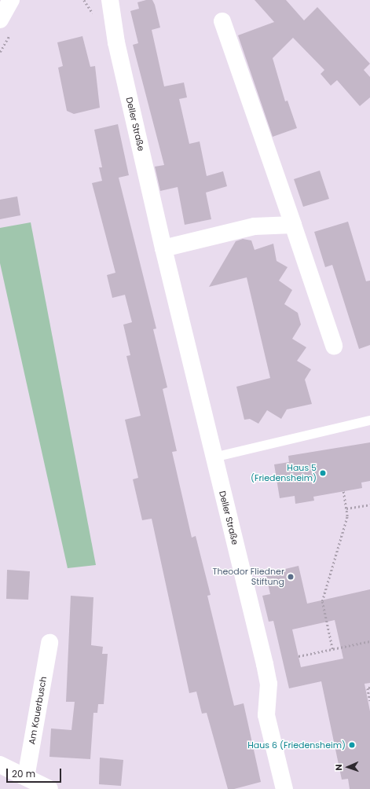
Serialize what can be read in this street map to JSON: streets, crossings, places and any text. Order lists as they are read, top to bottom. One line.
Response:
{"streets":{"street":["Deller Straße","Am Kauerbusch"]},"places":["Haus 5 (Friedensheim)","Theodor Fliedner Stiftung","Haus 6 (Friedensheim)"],"scale_bar":"20 m","north":"left"}
